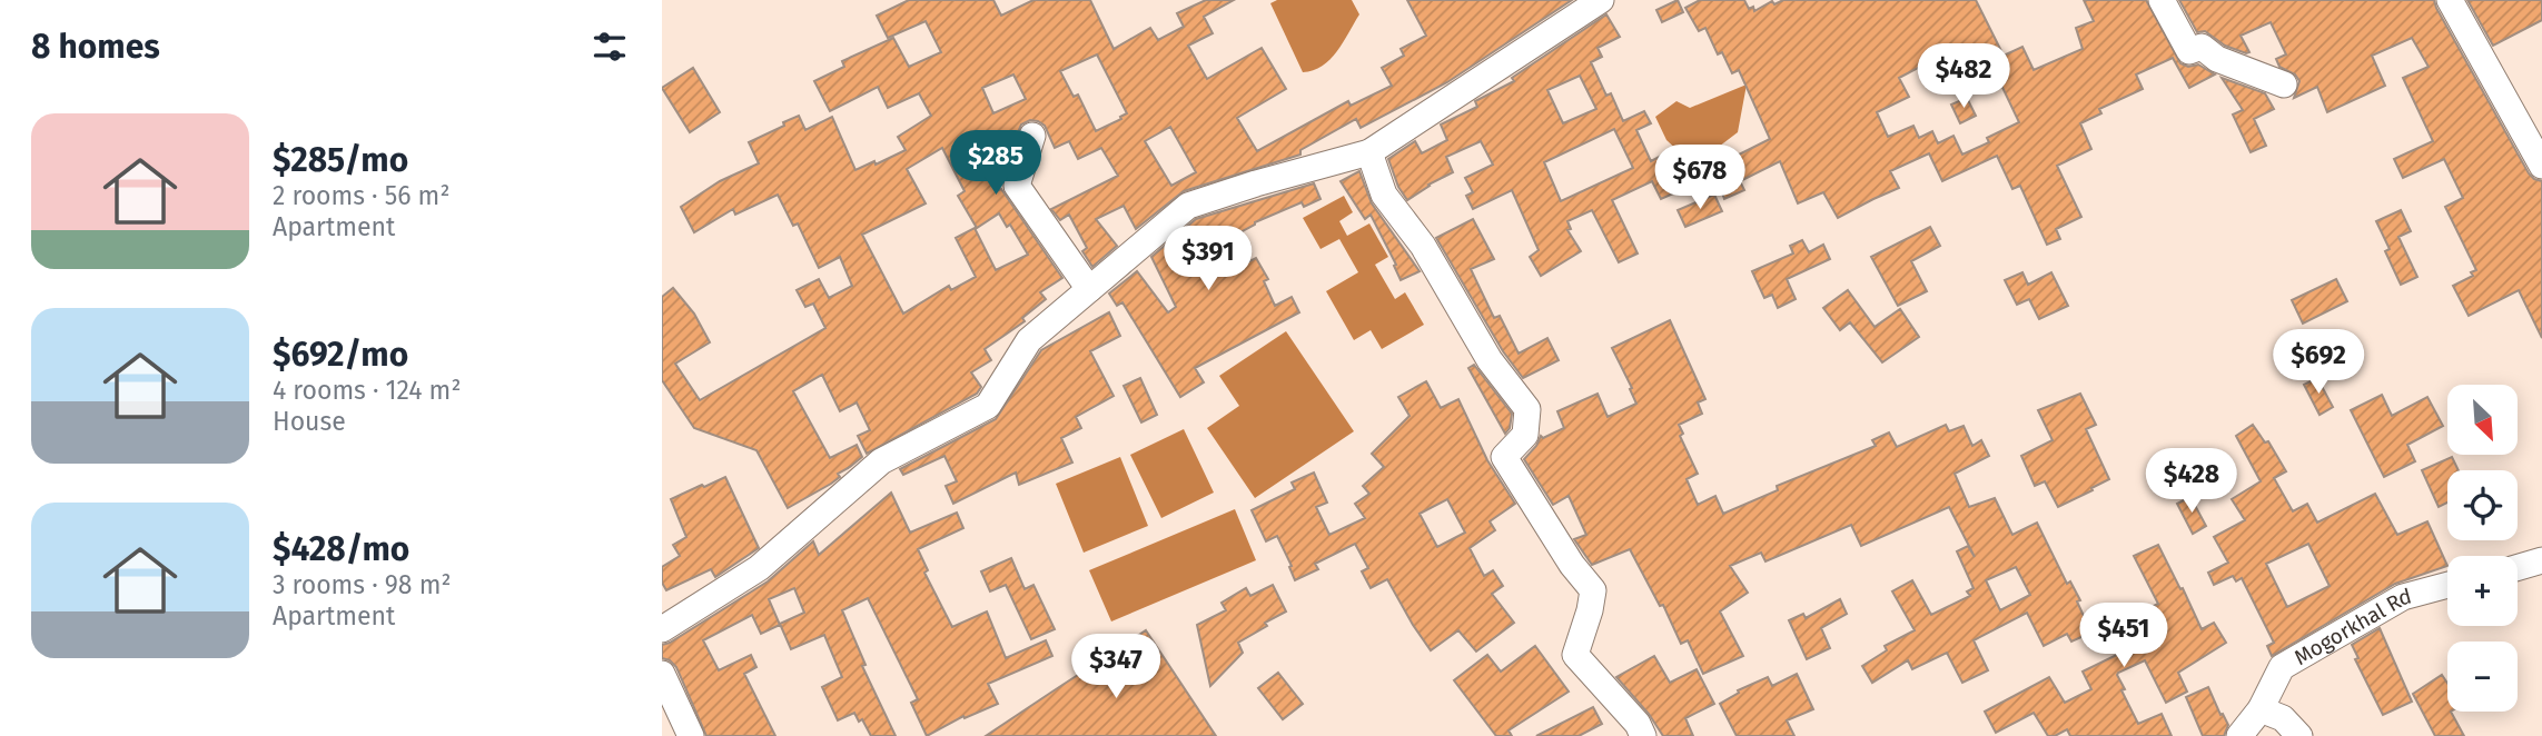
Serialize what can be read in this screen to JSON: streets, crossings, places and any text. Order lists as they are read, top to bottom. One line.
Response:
{"streets":{"street":["Mogorkhal Rd"]},"north":"bottom right","page":{"heading":"8 homes","price":["$482","$285","$678","$391","$692","$428","$451","$347"],"list":[{"name":"$285/mo","note":"2 rooms · 56 m² · Apartment"},{"name":"$692/mo","note":"4 rooms · 124 m² · House"},{"name":"$428/mo","note":"3 rooms · 98 m² · Apartment"}],"map_buttons":["+","−"]}}
